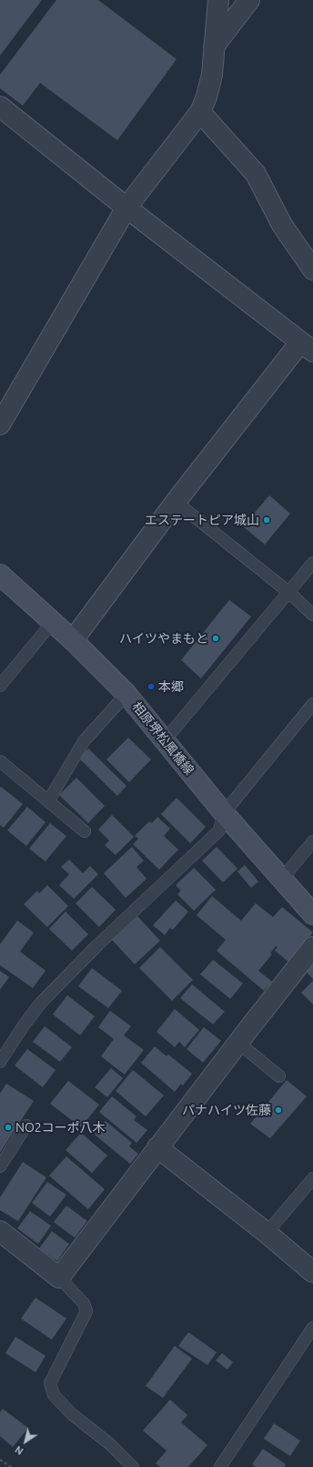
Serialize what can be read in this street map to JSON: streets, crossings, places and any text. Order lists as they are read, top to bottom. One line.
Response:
{"streets":{"street":["相原堺松風橋線"]},"places":["エステートピア城山","ハイツやまもと","本郷","パナハイツ佐藤","NO2コーポ八木"],"north":"bottom left"}
